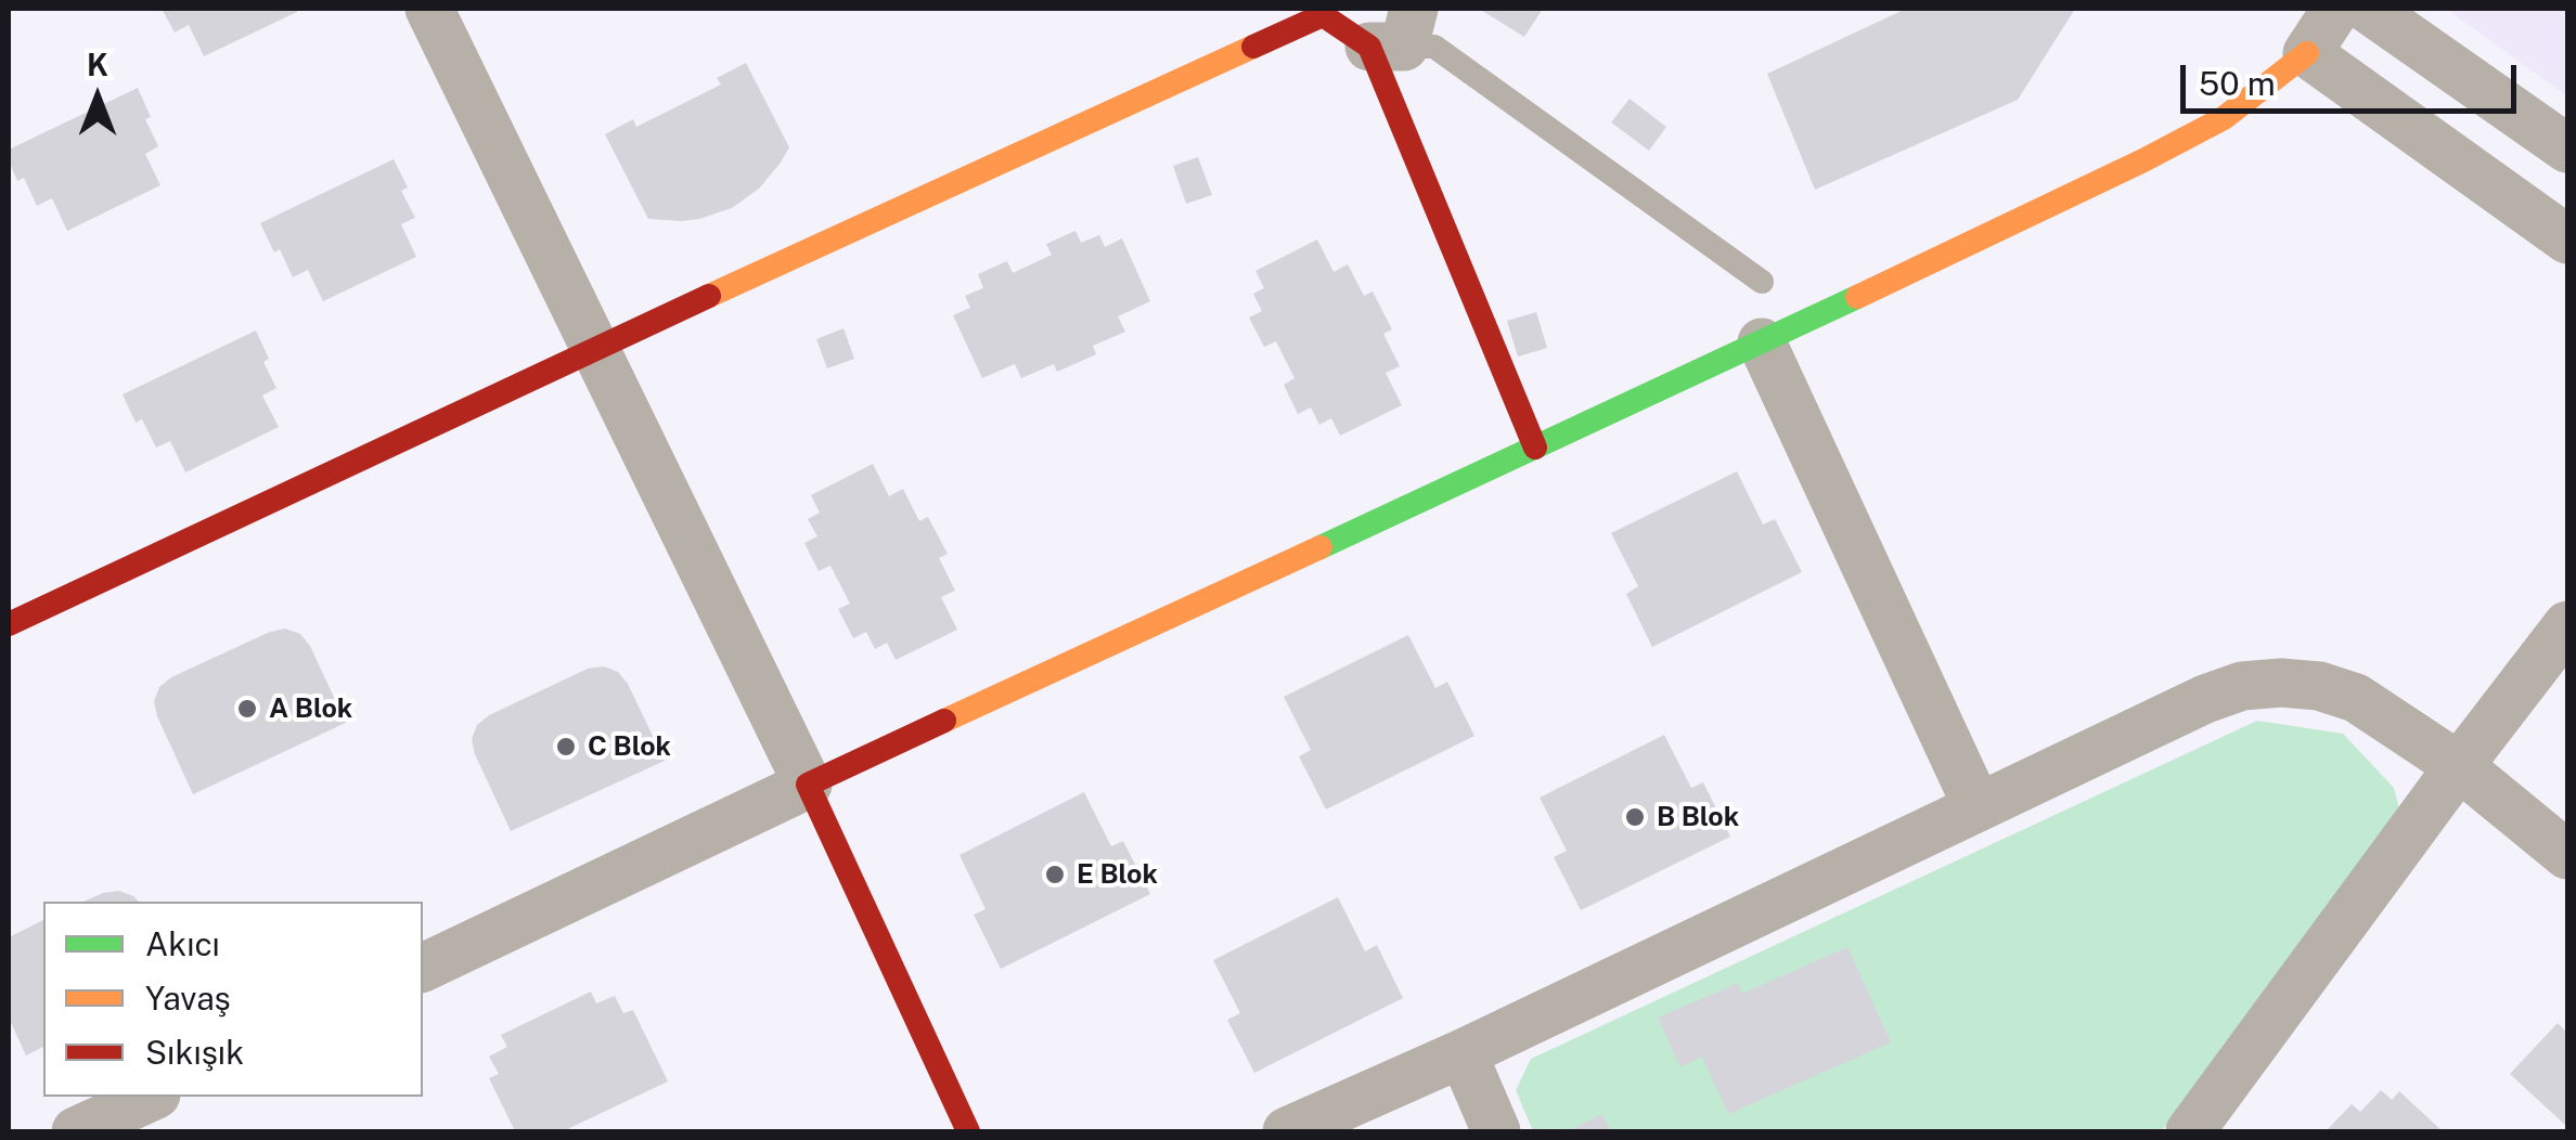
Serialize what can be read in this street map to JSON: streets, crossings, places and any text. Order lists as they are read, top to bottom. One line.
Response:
{"places":["A Blok","C Blok","B Blok","E Blok"],"legend":["Akıcı","Yavaş","Sıkışık"],"scale_bar":"50 m","north":"top"}
